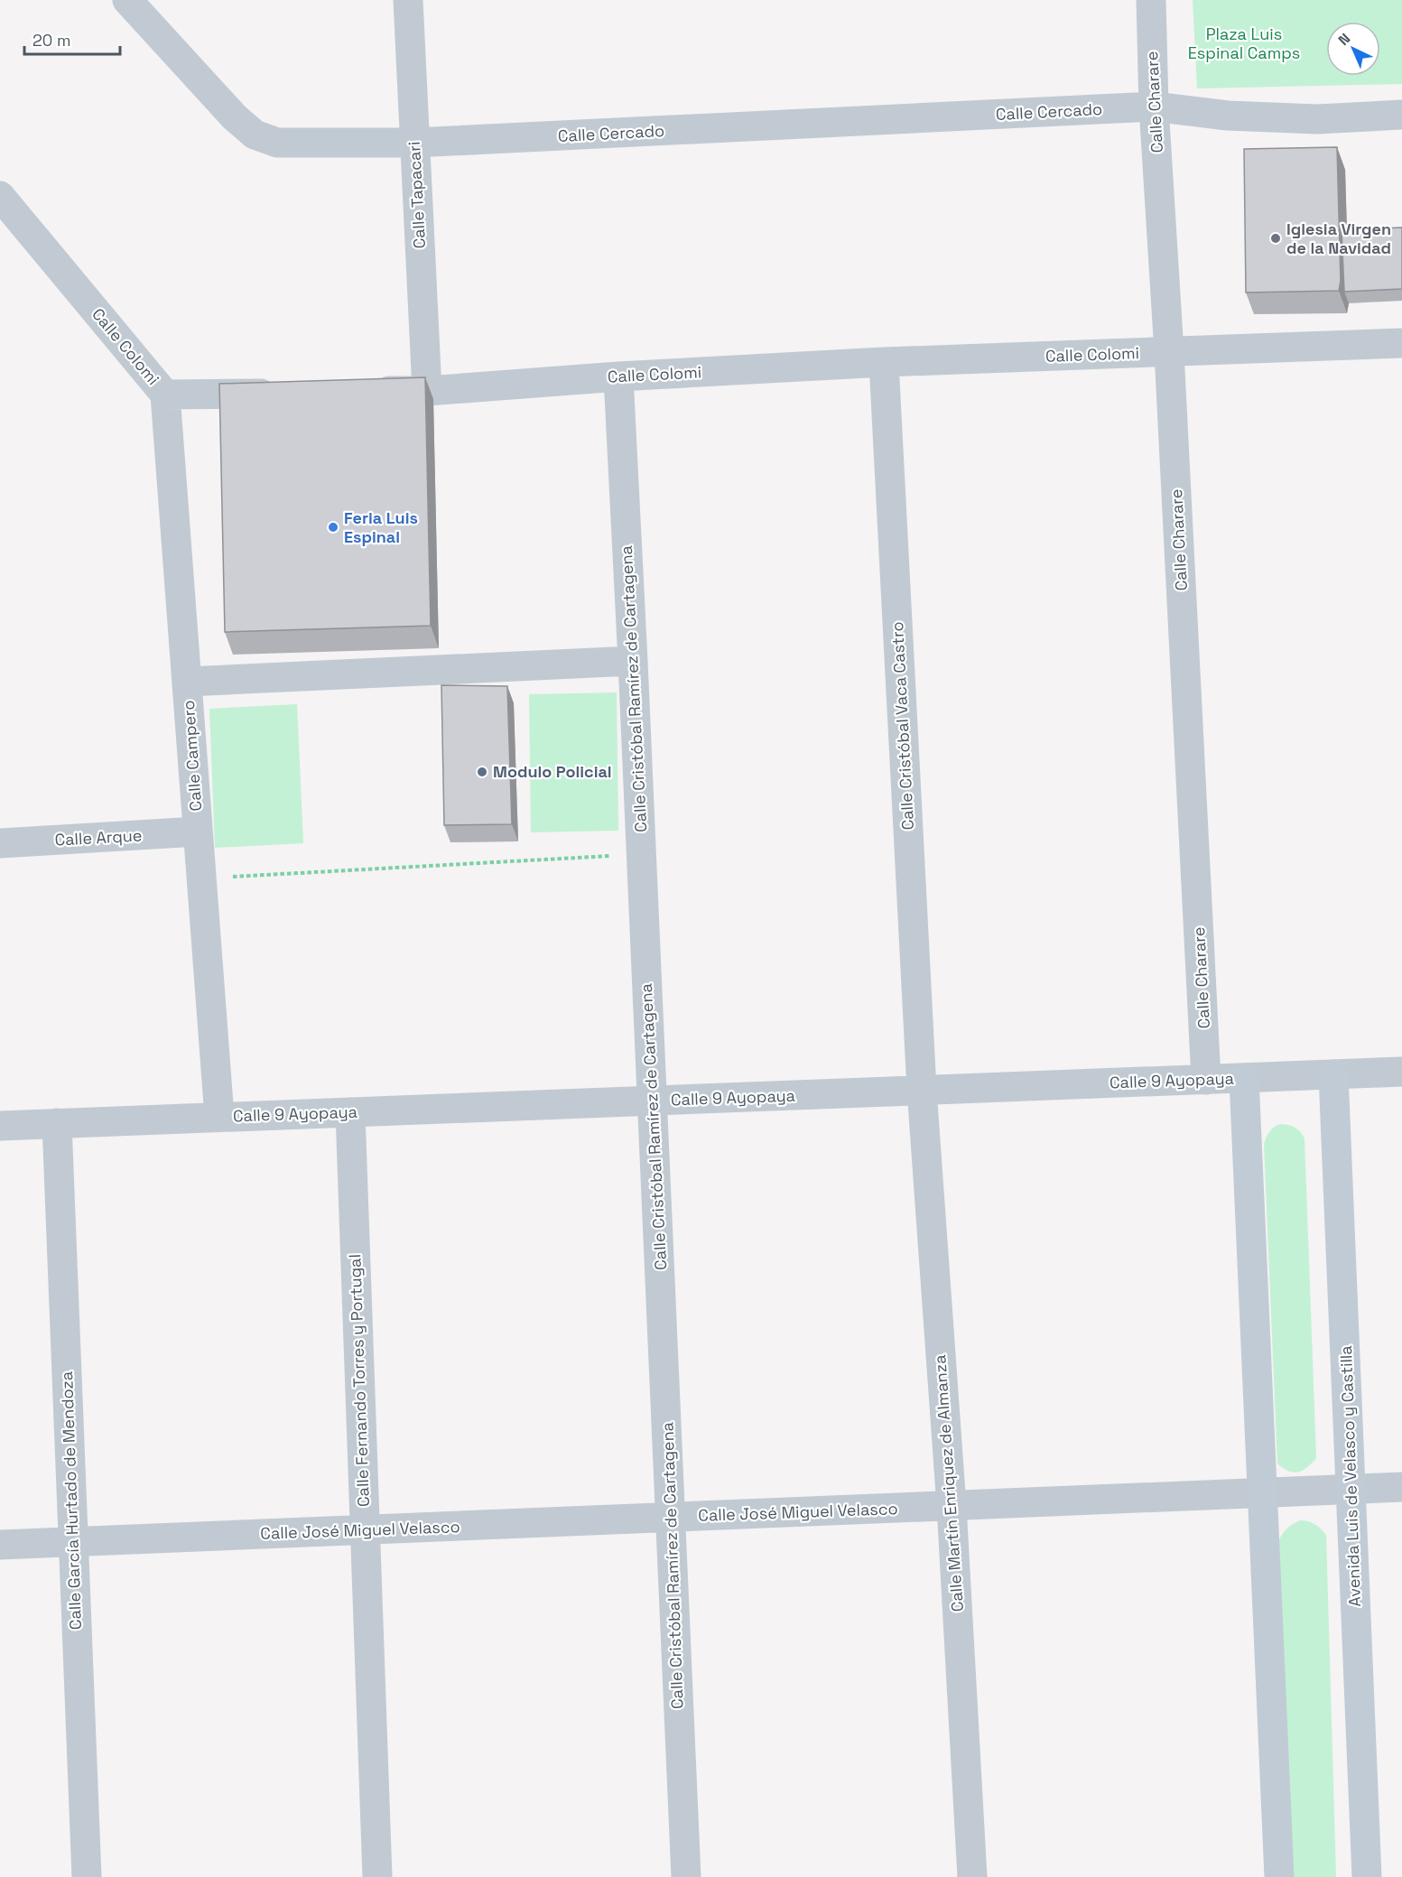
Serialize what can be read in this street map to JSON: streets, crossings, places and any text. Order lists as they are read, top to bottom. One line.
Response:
{"streets":{"street":["Calle Charare","Calle Cercado","Calle Tapacari","Calle Colomi","Calle Cristóbal Ramírez de Cartagena","Calle Cristóbal Vaca Castro","Calle Campero","Calle Arque","Calle 9 Ayopaya","Calle Fernando Torres y Portugal","Avenida Luis de Velasco y Castilla","Calle Martín Enriquez de Almanza","Calle García Hurtado de Mendoza","Calle José Miguel Velasco"]},"crossings":[["Calle Charare","Calle Cercado"],["Calle Charare","Calle Colomi"],["Calle Charare","Calle 9 Ayopaya"],["Calle Cercado","Calle Tapacari"],["Calle Tapacari","Calle Colomi"],["Calle Colomi","Calle Cristóbal Ramírez de Cartagena"],["Calle Colomi","Calle Cristóbal Vaca Castro"],["Calle Colomi","Calle Campero"],["Calle Cristóbal Ramírez de Cartagena","Calle 9 Ayopaya"],["Calle Cristóbal Ramírez de Cartagena","Calle José Miguel Velasco"],["Calle Cristóbal Vaca Castro","Calle 9 Ayopaya"],["Calle Cristóbal Vaca Castro","Calle Martín Enriquez de Almanza"],["Calle Campero","Calle Arque"],["Calle Campero","Calle 9 Ayopaya"],["Calle 9 Ayopaya","Calle Fernando Torres y Portugal"],["Calle 9 Ayopaya","Avenida Luis de Velasco y Castilla"],["Calle 9 Ayopaya","Calle Martín Enriquez de Almanza"],["Calle 9 Ayopaya","Calle García Hurtado de Mendoza"],["Calle Fernando Torres y Portugal","Calle José Miguel Velasco"],["Avenida Luis de Velasco y Castilla","Calle José Miguel Velasco"],["Calle Martín Enriquez de Almanza","Calle José Miguel Velasco"],["Calle García Hurtado de Mendoza","Calle José Miguel Velasco"]],"parks":["Plaza Luis Espinal Camps"],"places":["Iglesia Virgen de la Navidad","Feria Luis Espinal","Modulo Policial"],"scale_bar":"20 m","north":"top left"}
